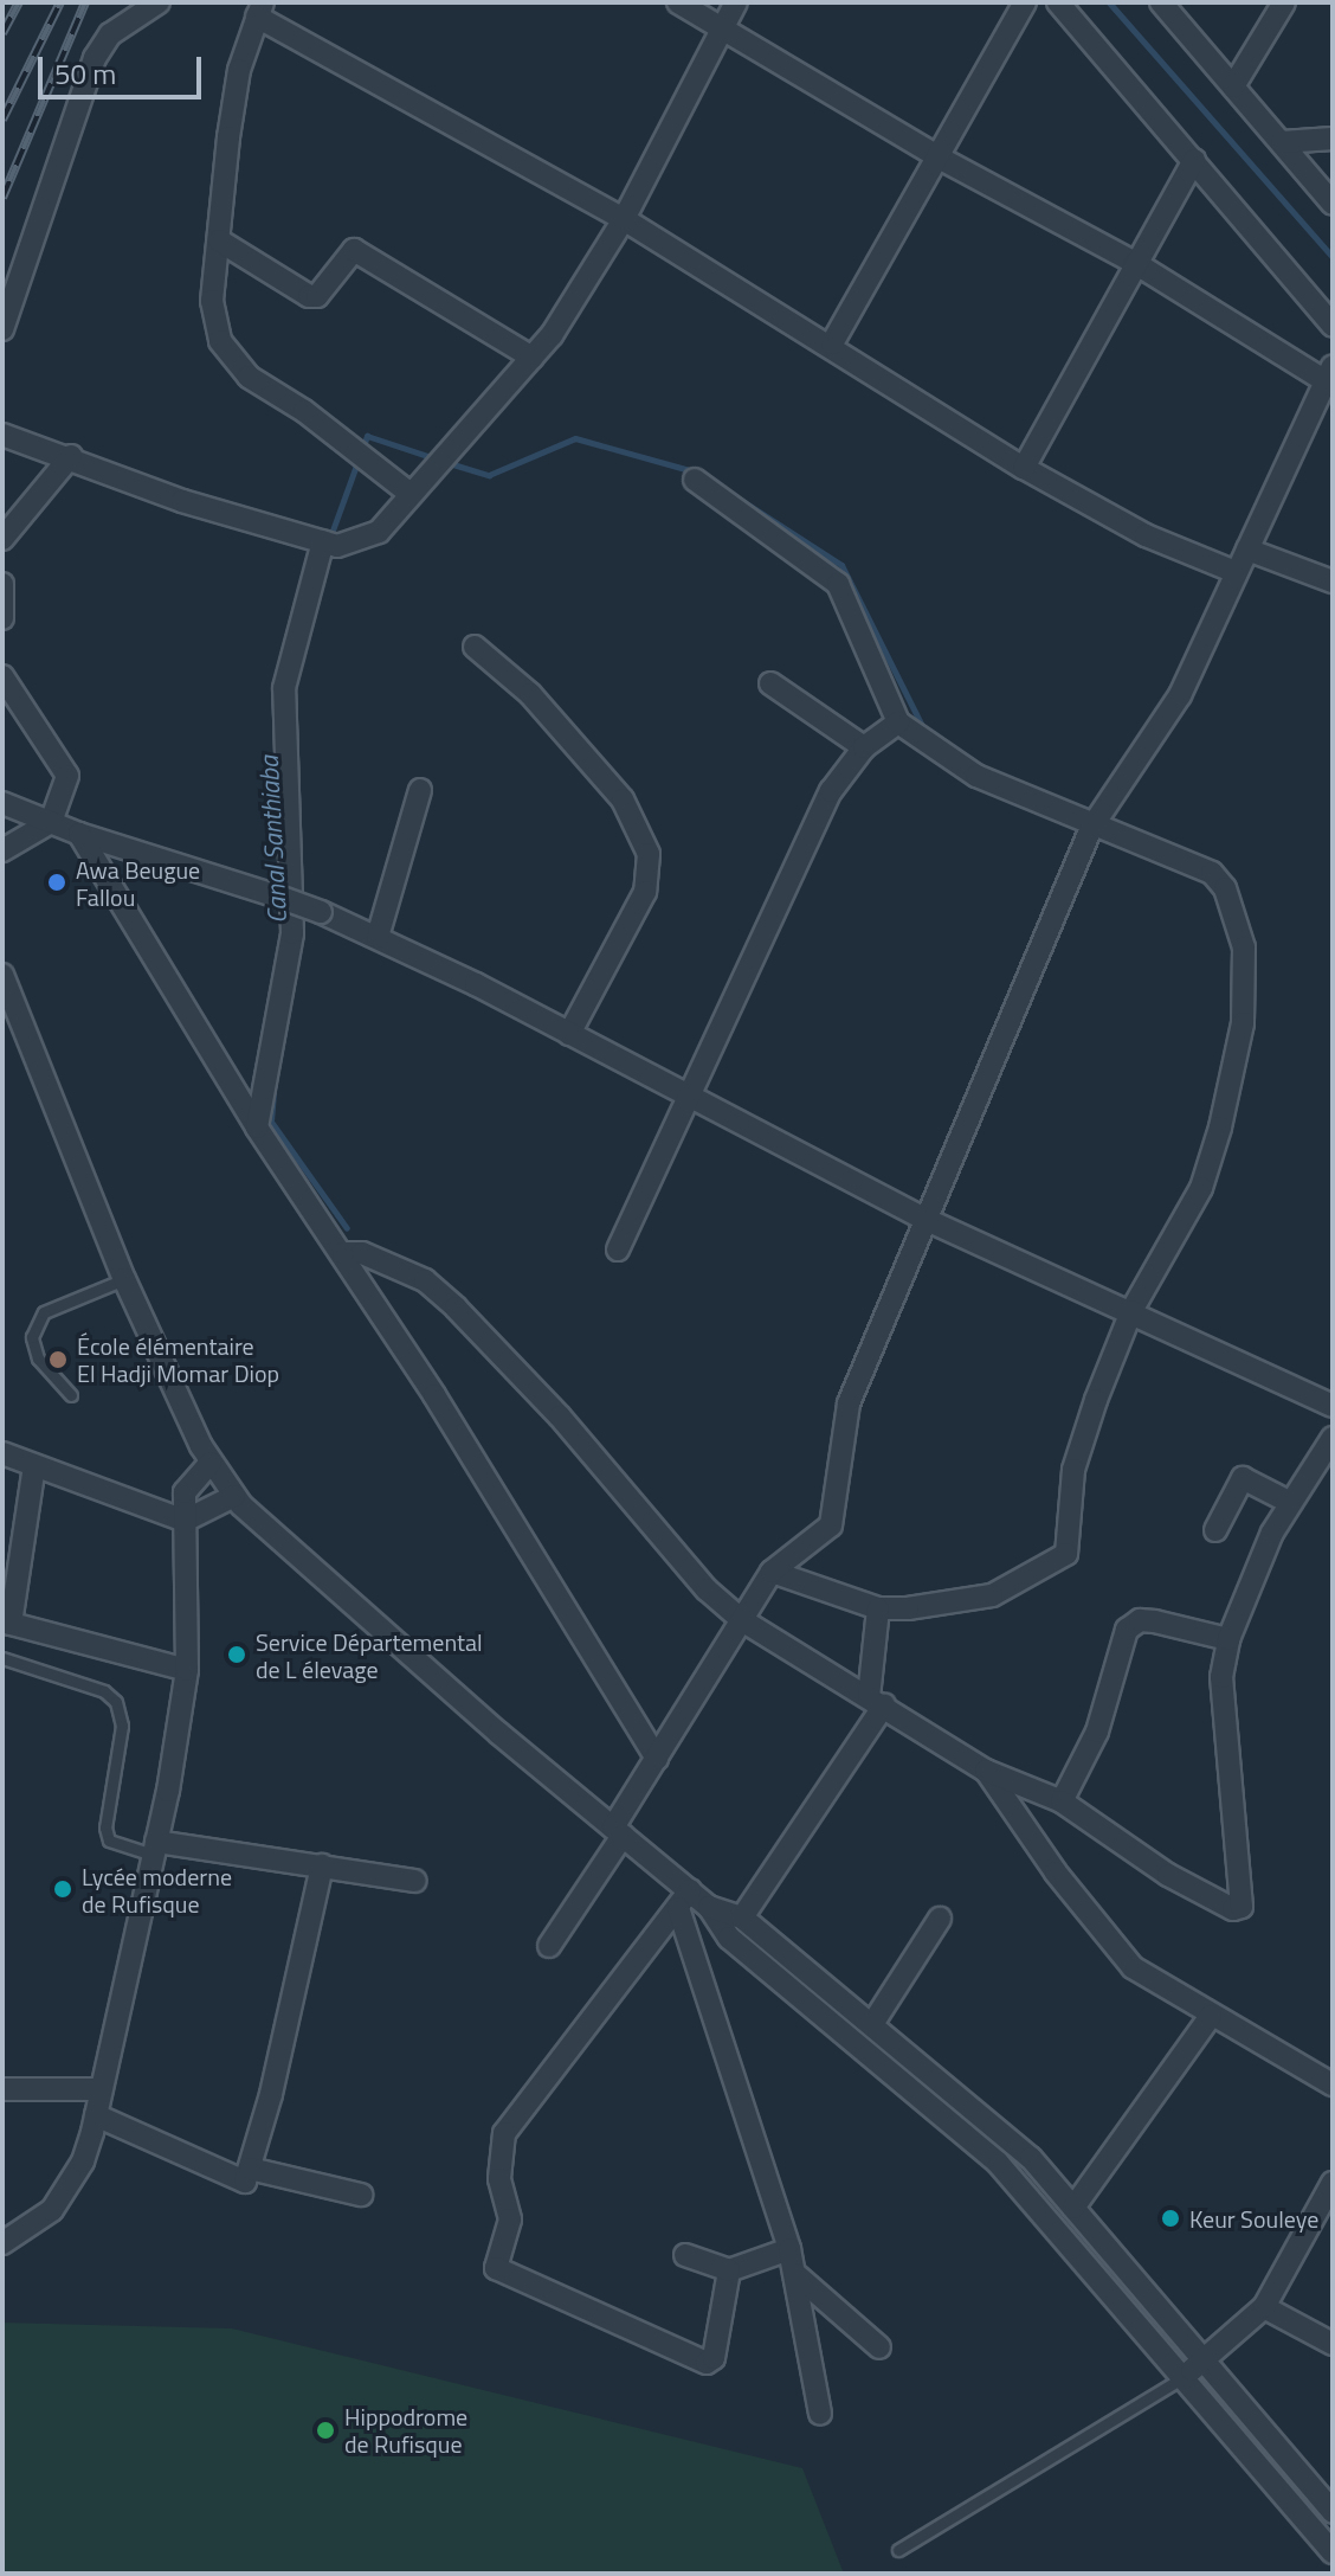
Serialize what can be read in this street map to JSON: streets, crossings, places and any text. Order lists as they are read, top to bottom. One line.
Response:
{"water":["Canal Santhiaba"],"places":["Awa Beugue Fallou","École élémentaire El Hadji Momar Diop","Service Départemental de L élevage","Lycée moderne de Rufisque","Keur Souleye","Hippodrome de Rufisque"],"scale_bar":"50 m"}
